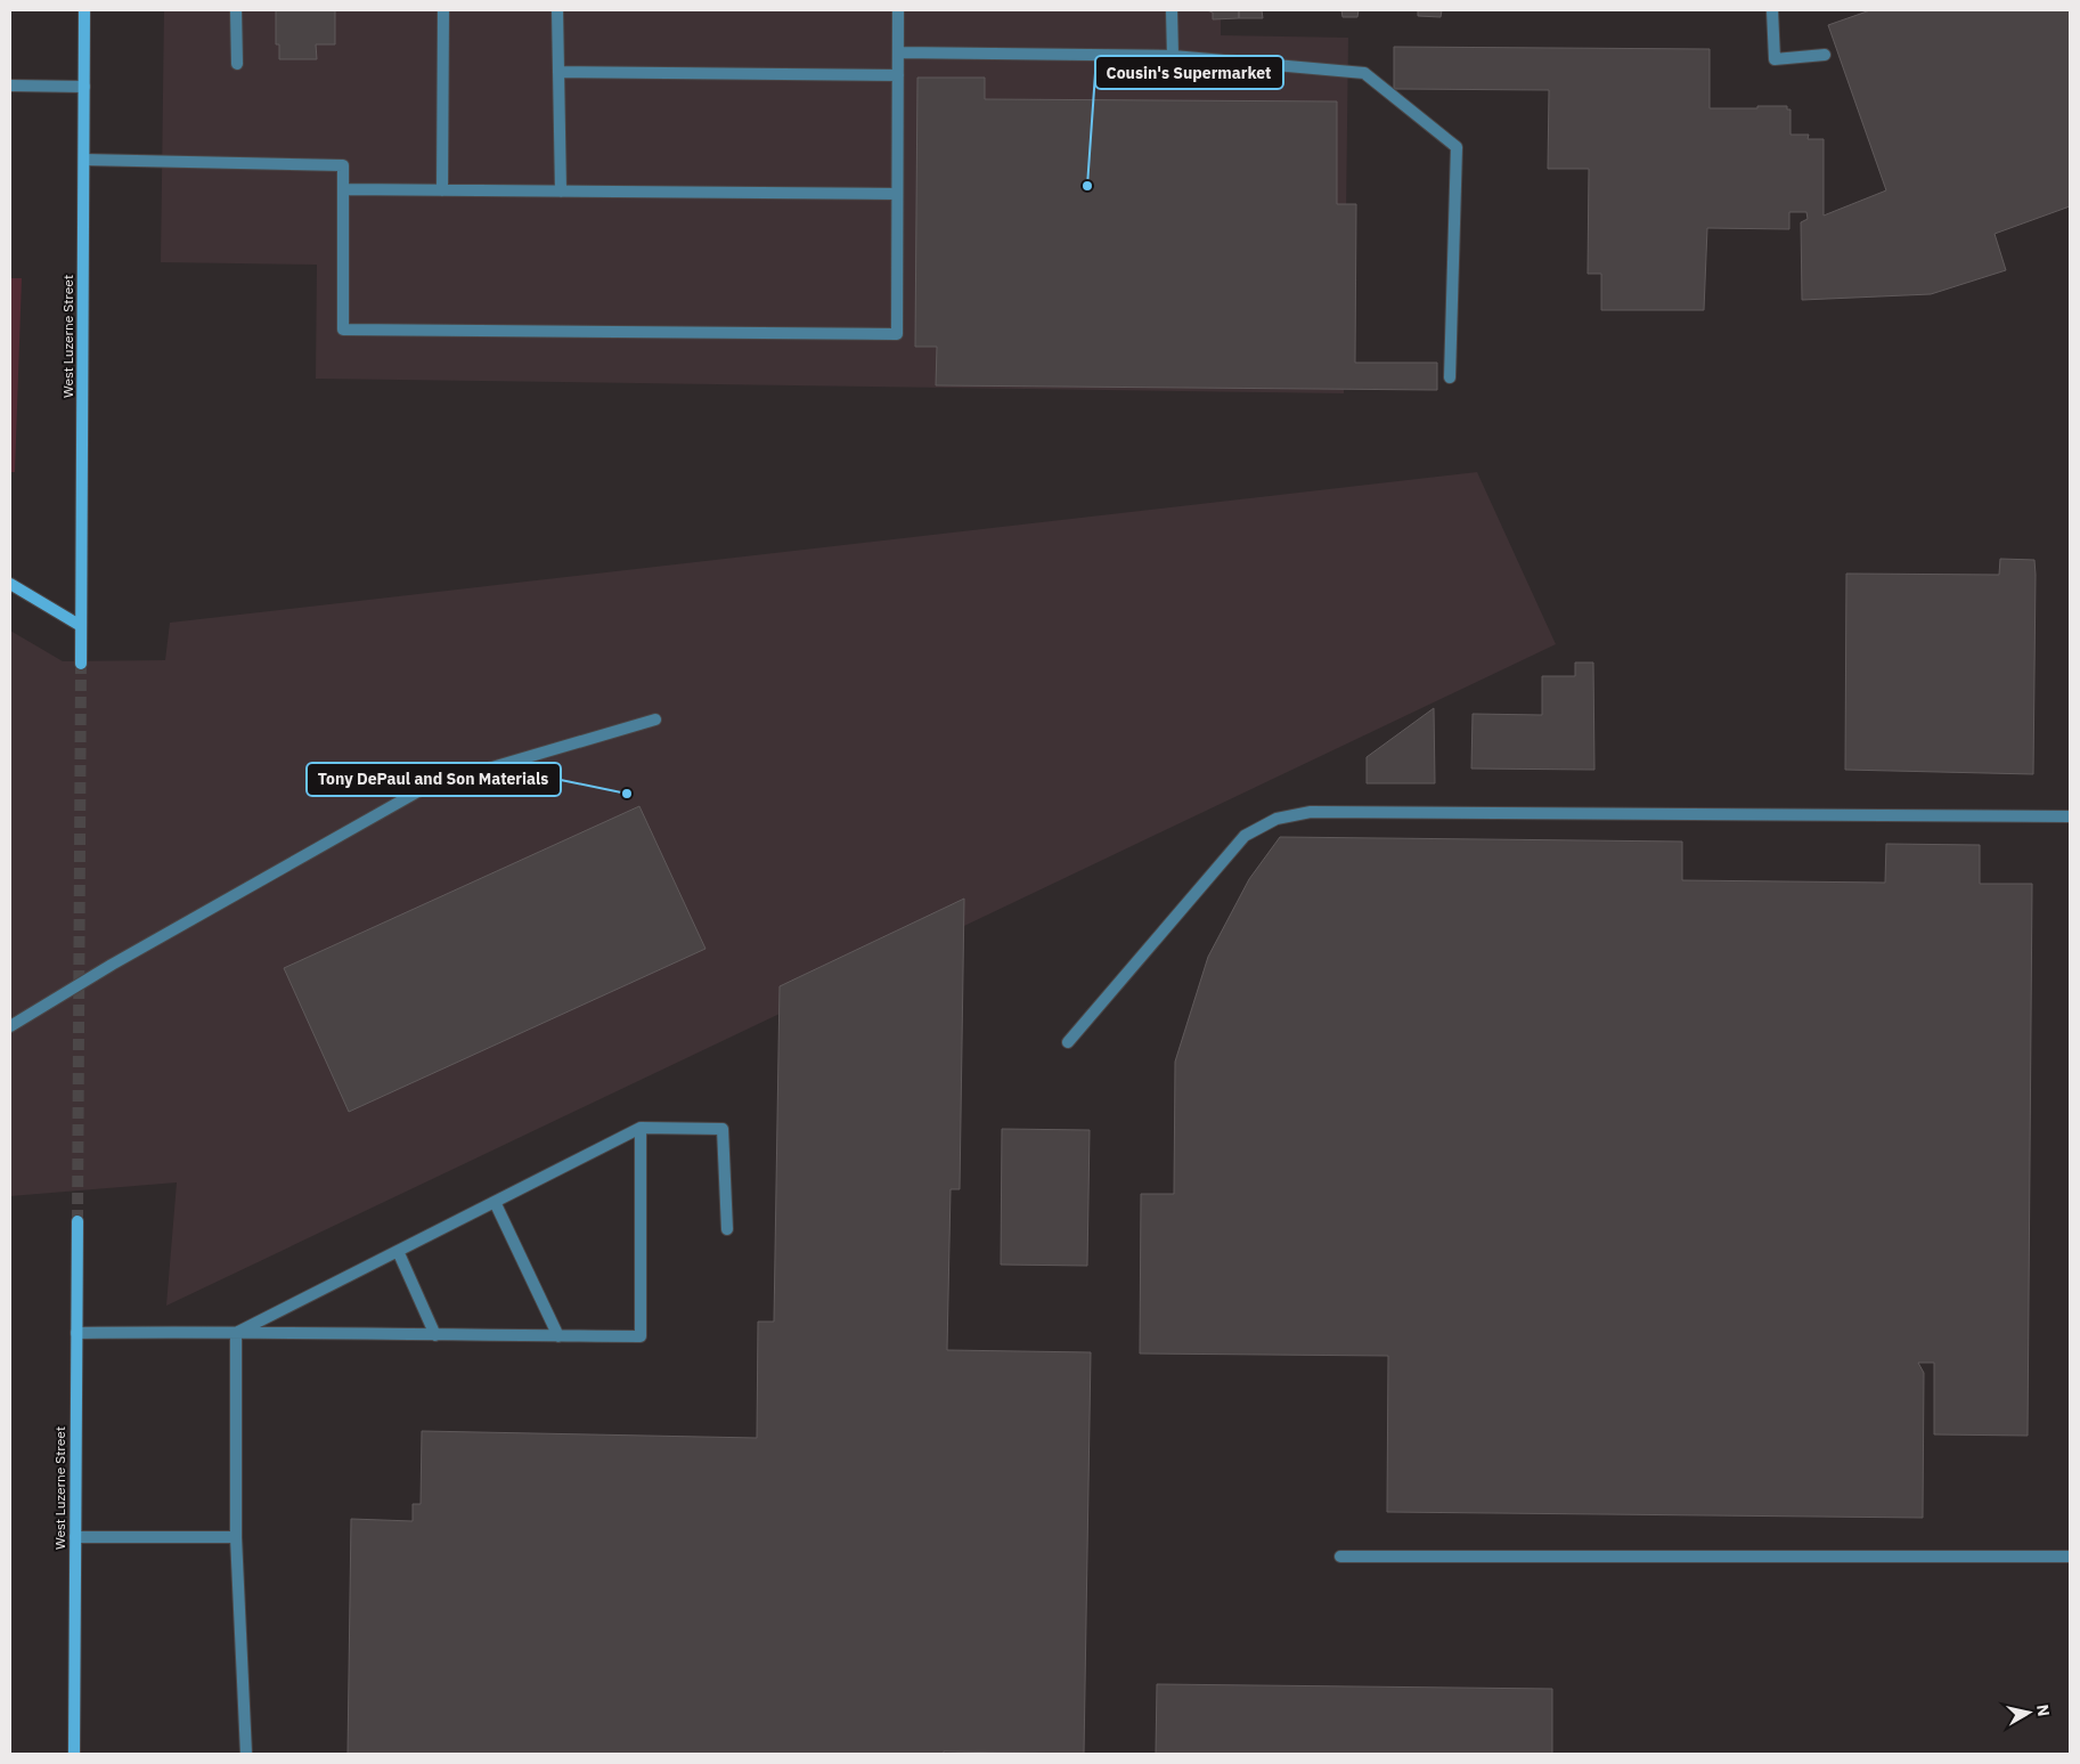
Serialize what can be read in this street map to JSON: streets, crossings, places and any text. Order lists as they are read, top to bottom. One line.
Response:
{"streets":{"street":["West Luzerne Street"]},"places":["Cousin's Supermarket","Tony DePaul and Son Materials"],"north":"right"}
